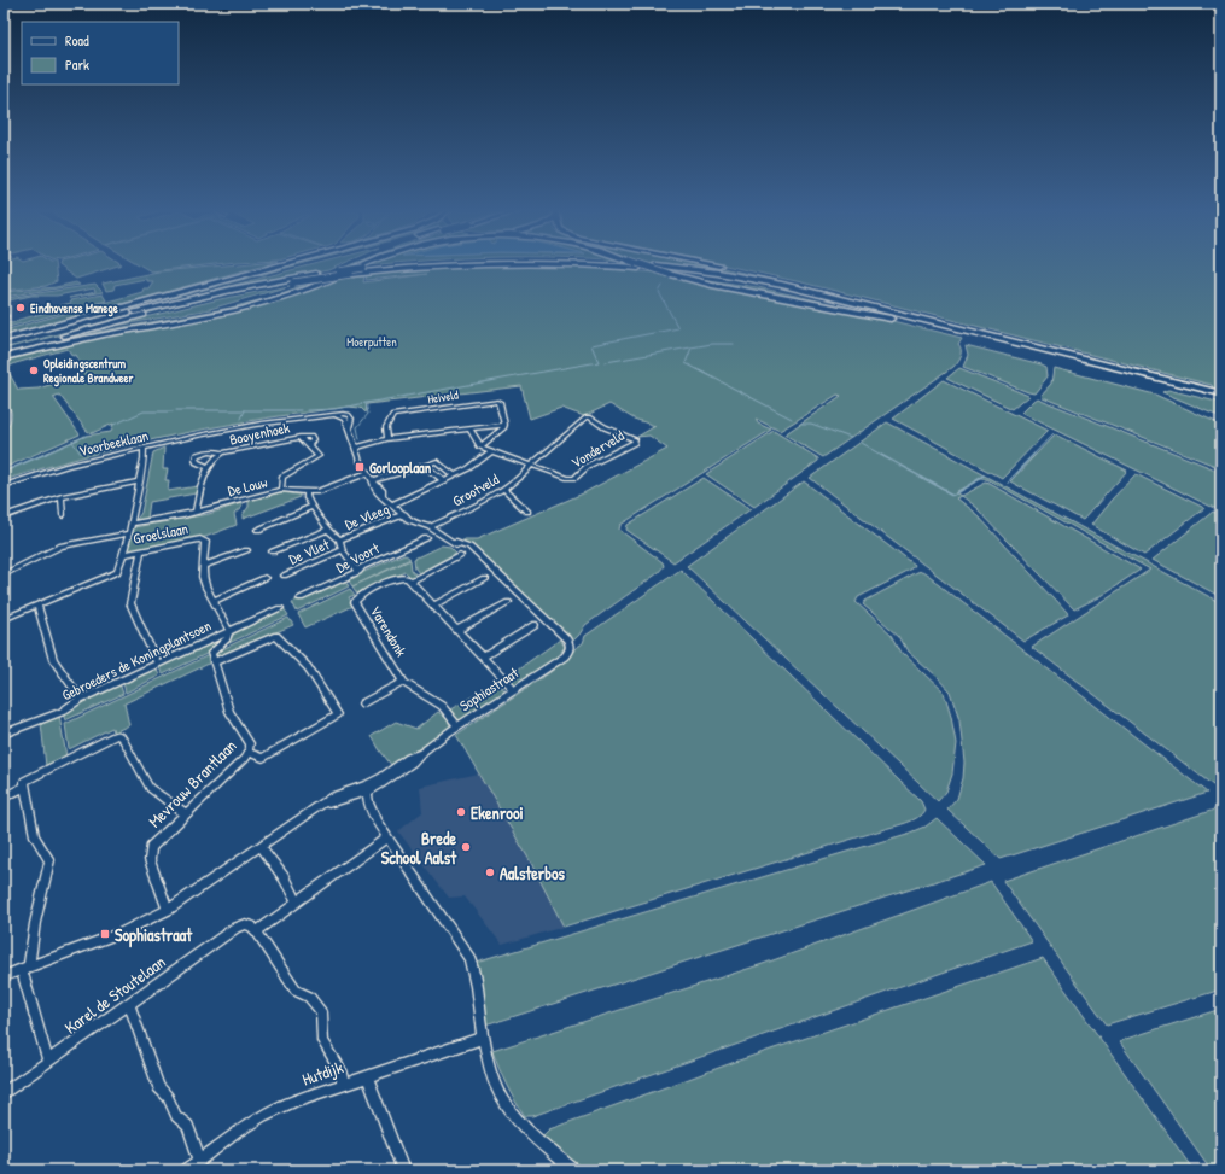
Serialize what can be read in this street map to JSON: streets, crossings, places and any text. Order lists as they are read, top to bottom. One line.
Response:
{"streets":{"street":["Heiveld","Booyenhoek","Voorbeeklaan","Vonderveld","De Louw","Grootveld","De Vleeg","Groelslaan","De Vliet","De Voort","Varendonk","Gebroeders de Koningplantsoen","Sophiastraat","Mevrouw Brantlaan","Karel de Stoutelaan","Hutdijk"]},"crossings":[["Booyenhoek","De Louw"],["Vonderveld","Grootveld"],["De Louw","De Vliet"],["Grootveld","Sophiastraat"],["De Vleeg","De Vliet"],["Groelslaan","Gebroeders de Koningplantsoen"],["De Vliet","De Voort"],["Varendonk","Sophiastraat"],["Sophiastraat","Mevrouw Brantlaan"]],"parks":["Moerputten"],"places":{"other":["Eindhovense Manege","Opleidingscentrum Regionale Brandweer","Ekenrooi","Brede School Aalst","Aalsterbos"],"transit":["Gorlooplaan","Sophiastraat"]},"legend":["Road","Park"]}
